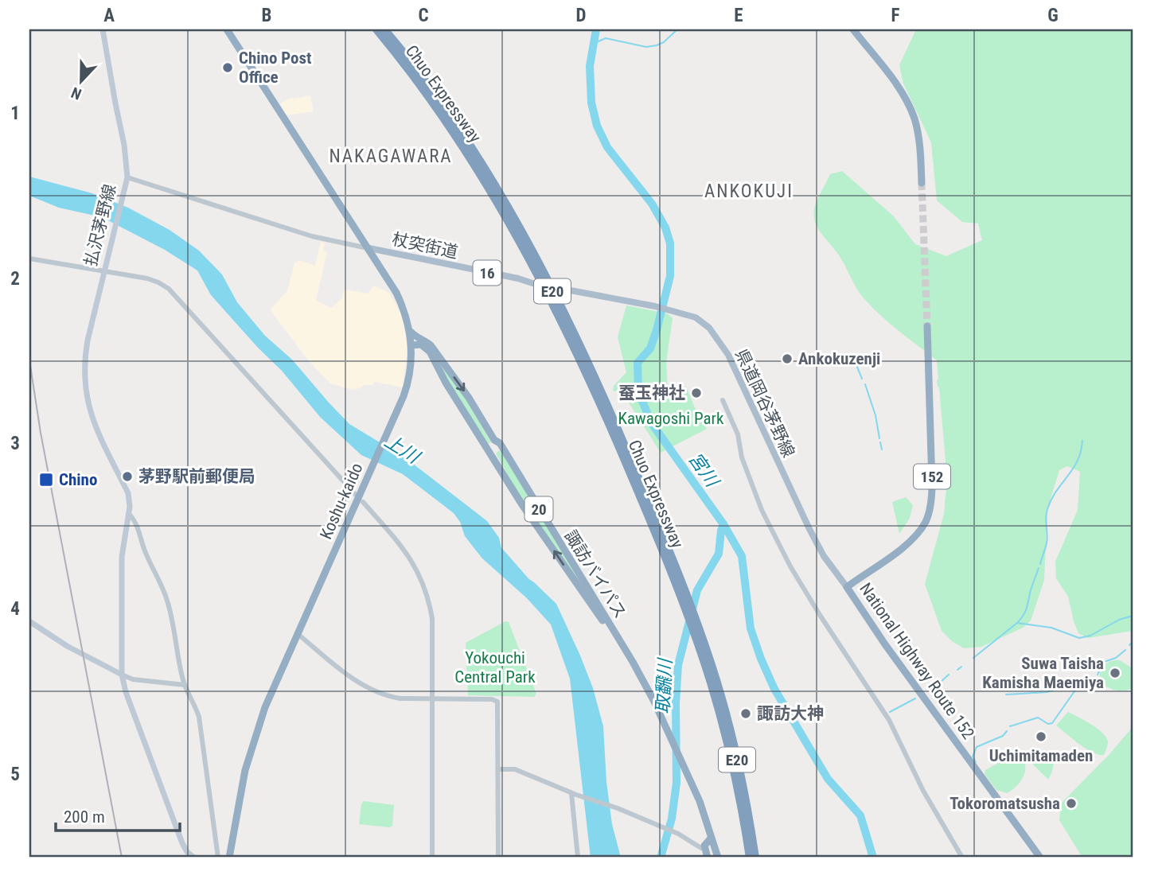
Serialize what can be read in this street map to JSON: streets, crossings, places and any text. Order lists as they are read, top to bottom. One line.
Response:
{"streets":{"highway":["Chuo Expressway","E20","152","Koshu-kaido","20","諏訪バイパス","National Highway Route 152"],"main road":["払沢茅野線","杖突街道","16","県道岡谷茅野線"]},"crossings":[["杖突街道","県道岡谷茅野線"],["杖突街道","Koshu-kaido"],["県道岡谷茅野線","National Highway Route 152"],["Koshu-kaido","諏訪バイパス"],["20","諏訪バイパス"]],"districts":["NAKAGAWARA","ANKOKUJI"],"water":["上川","宮川","取飜川"],"parks":["Kawagoshi Park","Yokouchi Central Park"],"places":{"other":["Chino Post Office","Ankokuzenji","蚕玉神社","茅野駅前郵便局","Suwa Taisha Kamisha Maemiya","諏訪大神","Uchimitamaden","Tokoromatsusha"],"transit":["Chino"]},"scale_bar":"200 m","north":"bottom","grid":{"columns":["A","B","C","D","E","F","G"],"rows":["1","2","3","4","5"]}}
